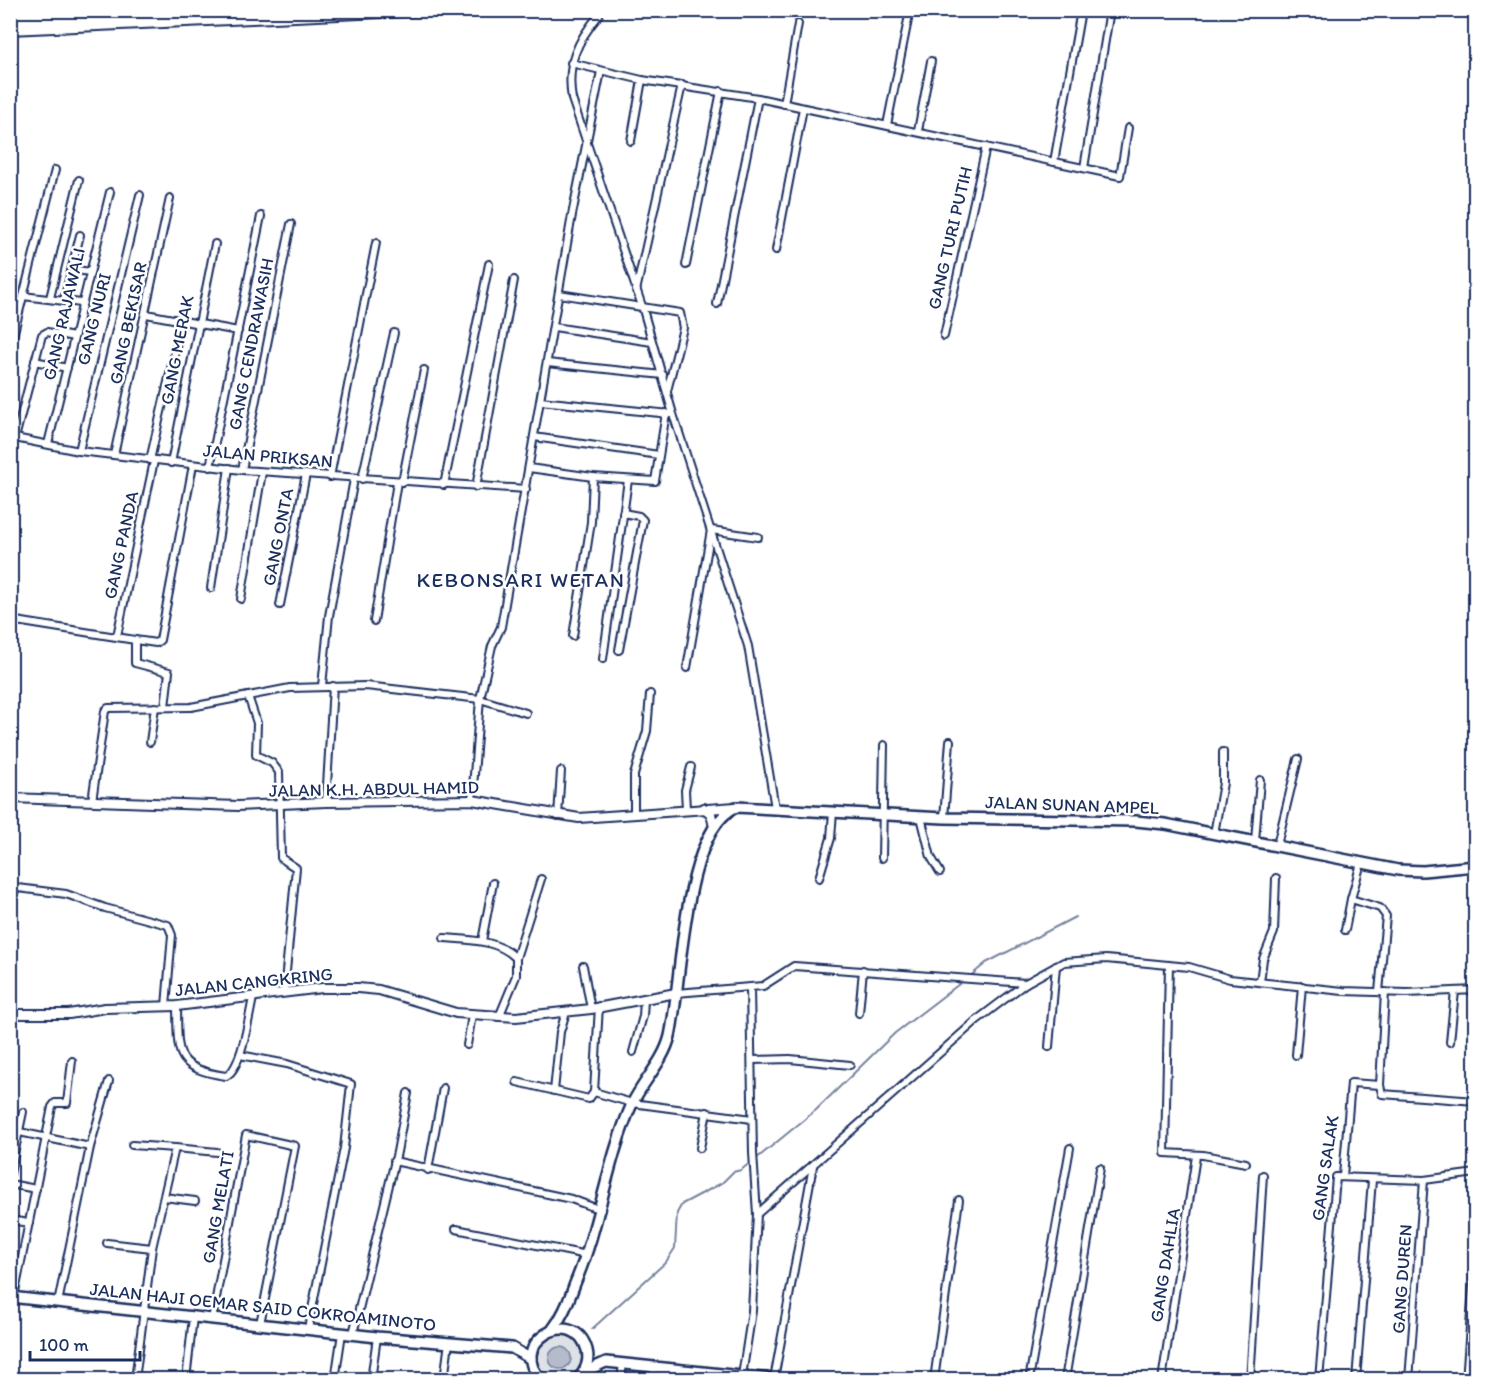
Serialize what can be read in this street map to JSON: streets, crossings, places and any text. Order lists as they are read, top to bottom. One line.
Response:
{"streets":{"main road":["JALAN SUNAN AMPEL","JALAN HAJI OEMAR SAID COKROAMINOTO"],"street":["GANG TURI PUTIH","GANG RAJAWALI","GANG NURI","GANG BEKISAR","GANG CENDRAWASIH","GANG MERAK","JALAN PRIKSAN","GANG ONTA","GANG PANDA","JALAN K.H. ABDUL HAMID","JALAN CANGKRING","GANG SALAK","GANG MELATI","GANG DAHLIA","GANG DUREN"]},"crossings":[["GANG RAJAWALI","JALAN PRIKSAN"],["GANG NURI","JALAN PRIKSAN"],["GANG BEKISAR","JALAN PRIKSAN"],["GANG CENDRAWASIH","JALAN PRIKSAN"],["GANG MERAK","JALAN PRIKSAN"],["JALAN PRIKSAN","GANG ONTA"],["JALAN PRIKSAN","GANG PANDA"],["JALAN K.H. ABDUL HAMID","JALAN SUNAN AMPEL"],["GANG MELATI","JALAN HAJI OEMAR SAID COKROAMINOTO"]],"districts":["KEBONSARI WETAN"],"scale_bar":"100 m"}
